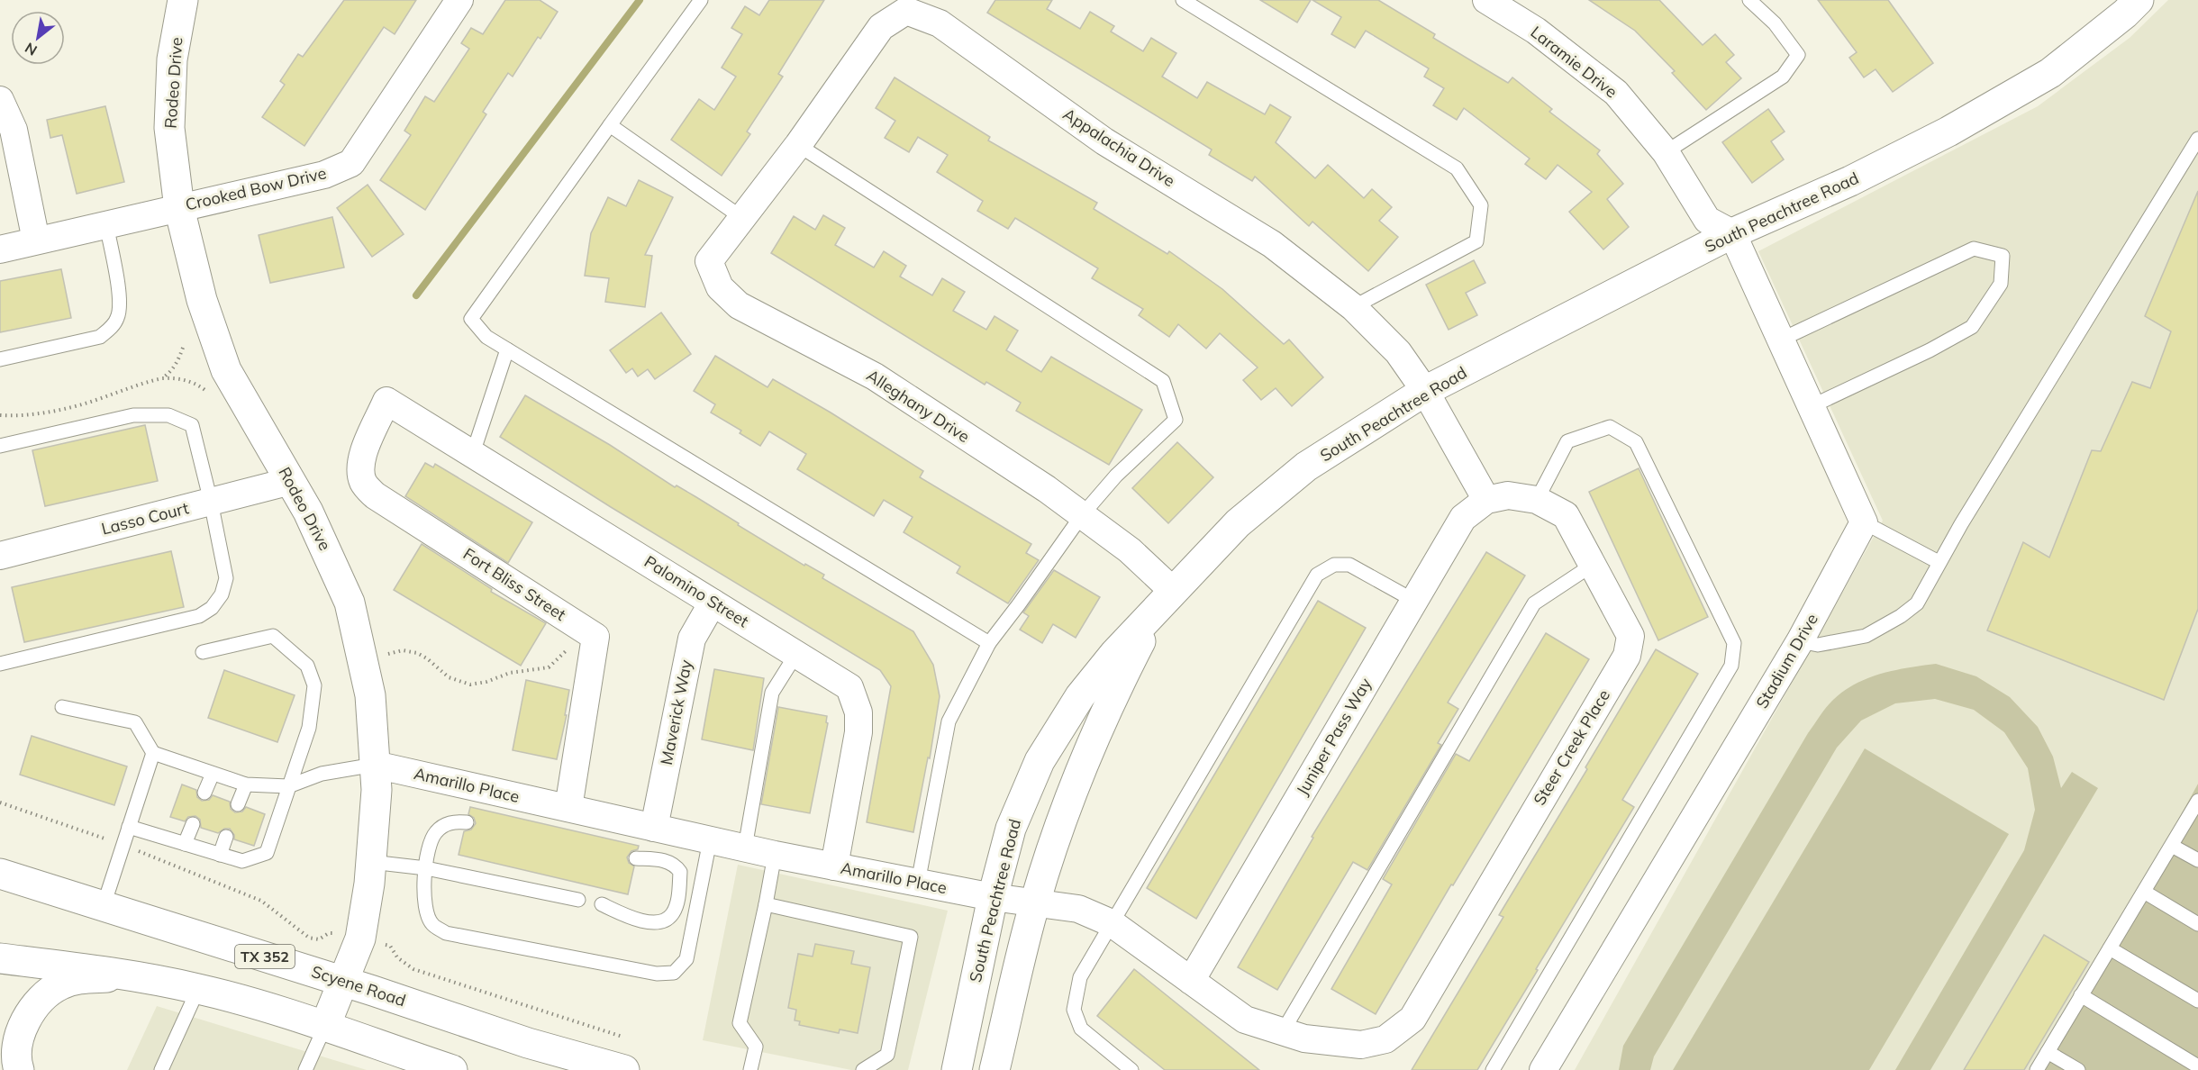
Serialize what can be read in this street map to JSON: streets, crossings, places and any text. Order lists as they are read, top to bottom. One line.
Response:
{"streets":{"main road":["Rodeo Drive","South Peachtree Road","TX 352","Scyene Road"],"street":["Laramie Drive","Appalachia Drive","Crooked Bow Drive","Alleghany Drive","Lasso Court","Fort Bliss Street","Palomino Street","Stadium Drive","Maverick Way","Juniper Pass Way","Steer Creek Place","Amarillo Place"]},"crossings":[["Laramie Drive","South Peachtree Road"],["Rodeo Drive","Crooked Bow Drive"],["Rodeo Drive","Lasso Court"],["Rodeo Drive","Amarillo Place"],["Rodeo Drive","Scyene Road"],["Appalachia Drive","South Peachtree Road"],["Appalachia Drive","Alleghany Drive"],["Appalachia Drive","Juniper Pass Way"],["Appalachia Drive","Steer Creek Place"],["South Peachtree Road","Alleghany Drive"],["South Peachtree Road","Amarillo Place"],["Fort Bliss Street","Palomino Street"],["Fort Bliss Street","Amarillo Place"],["Palomino Street","Maverick Way"],["Palomino Street","Amarillo Place"],["Maverick Way","Amarillo Place"],["Juniper Pass Way","Steer Creek Place"],["Juniper Pass Way","Amarillo Place"],["Steer Creek Place","Amarillo Place"]],"north":"bottom left"}
